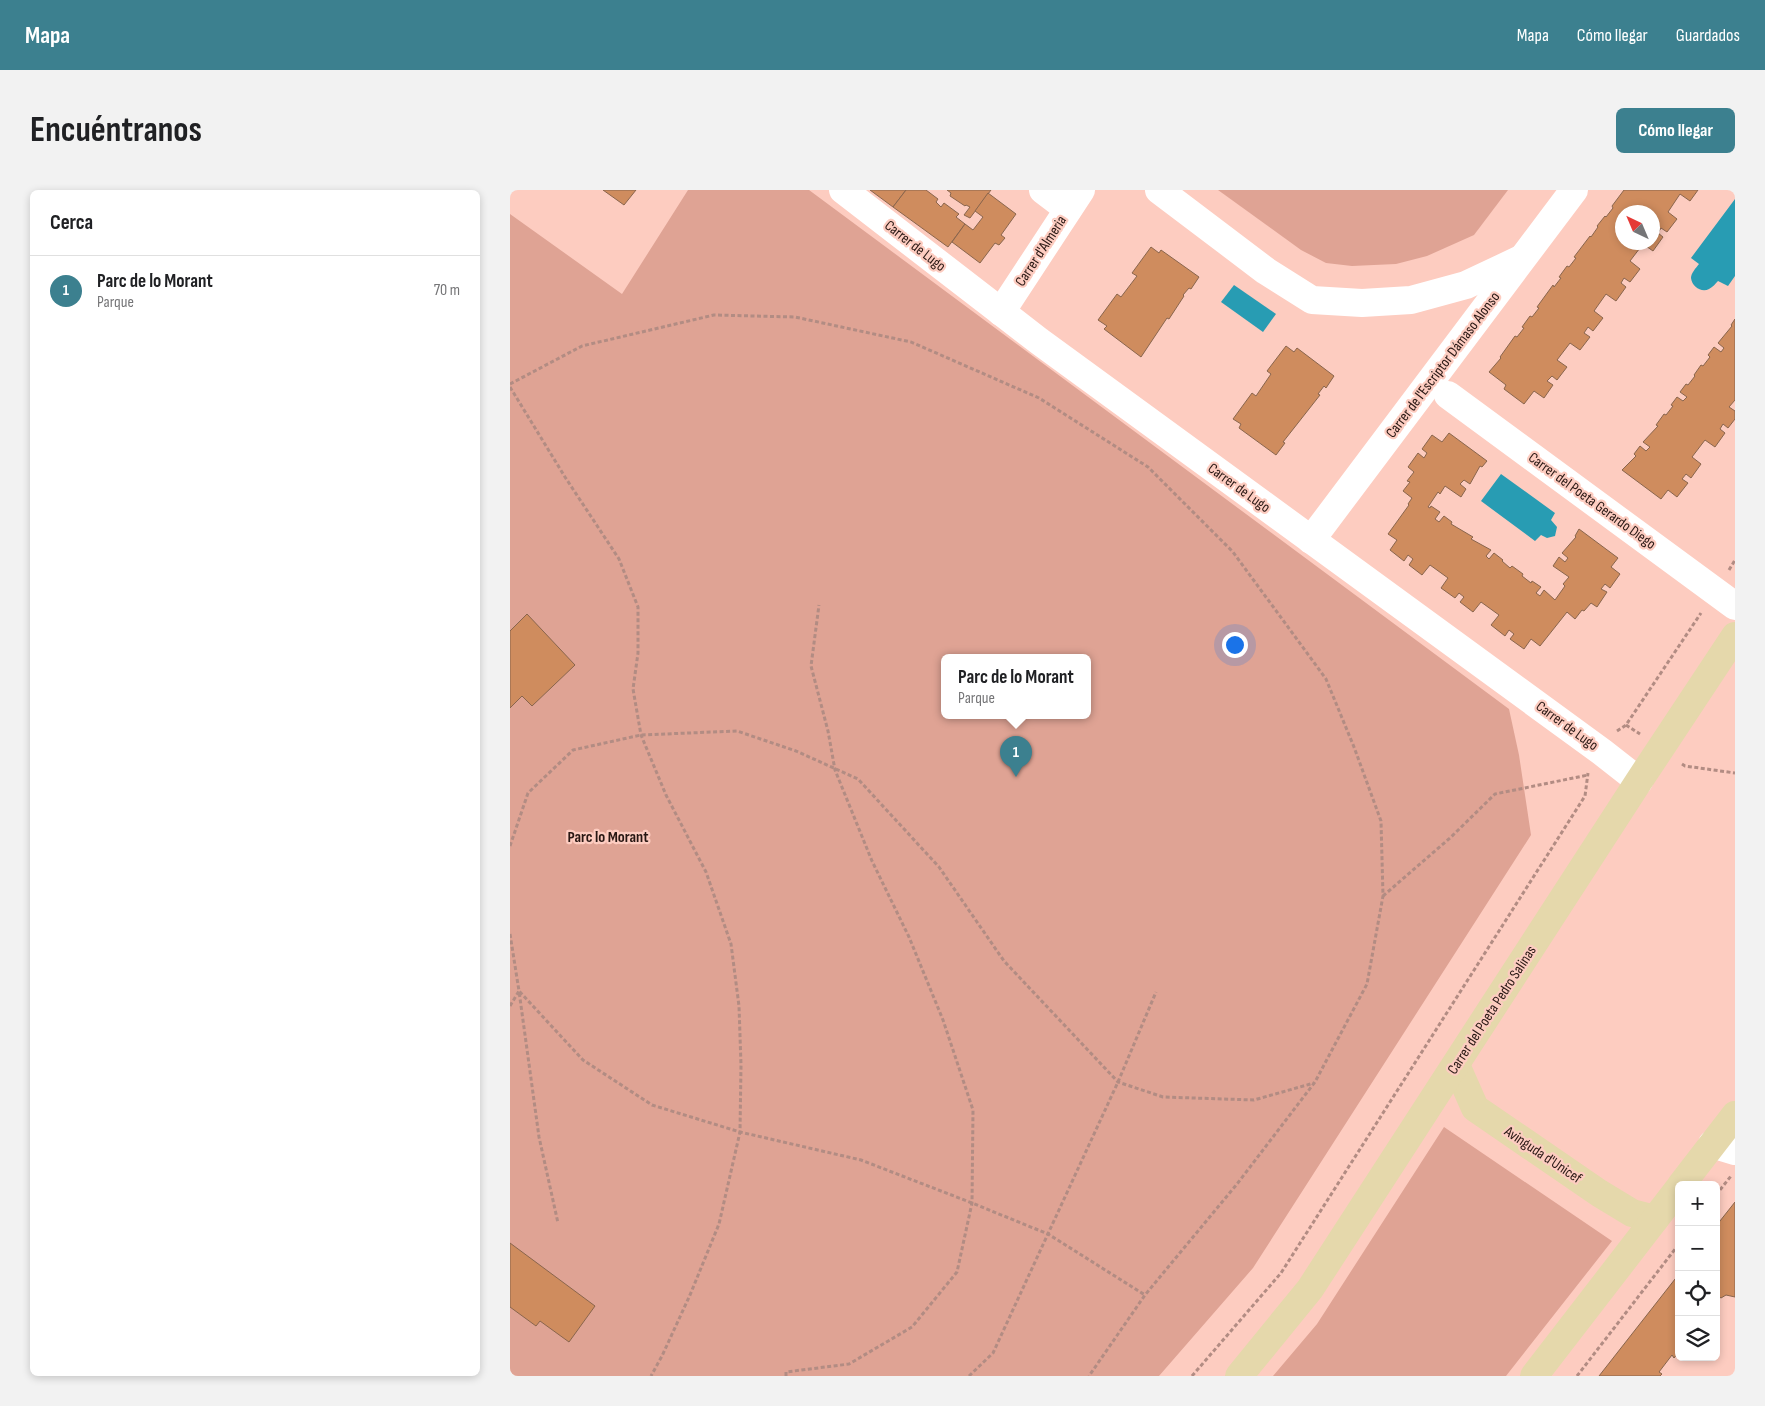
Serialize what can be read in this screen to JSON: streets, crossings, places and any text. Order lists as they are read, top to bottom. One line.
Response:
{"streets":{"main road":["Carrer del Poeta Pedro Salinas","Avinguda d'Unicef"],"street":["Carrer de Lugo","Carrer d'Almeria","Carrer de l'Escriptor Dámaso Alonso","Carrer del Poeta Gerardo Diego"]},"crossings":[["Carrer de Lugo","Carrer d'Almeria"],["Carrer de Lugo","Carrer de l'Escriptor Dámaso Alonso"],["Carrer de Lugo","Carrer del Poeta Pedro Salinas"],["Carrer del Poeta Pedro Salinas","Avinguda d'Unicef"]],"districts":["Parc lo Morant"],"north":"top left","page":{"header":"Mapa","nav":["Mapa","Cómo llegar","Guardados"],"buttons":"Cómo llegar","title":"Encuéntranos","heading":"Cerca","list":[{"mark":"1","name":"Parc de lo Morant","note":"Parque","value":"70 m"}],"popup":["Parc de lo Morant","Parque"],"pins":"1","map_buttons":["+","−"]}}
